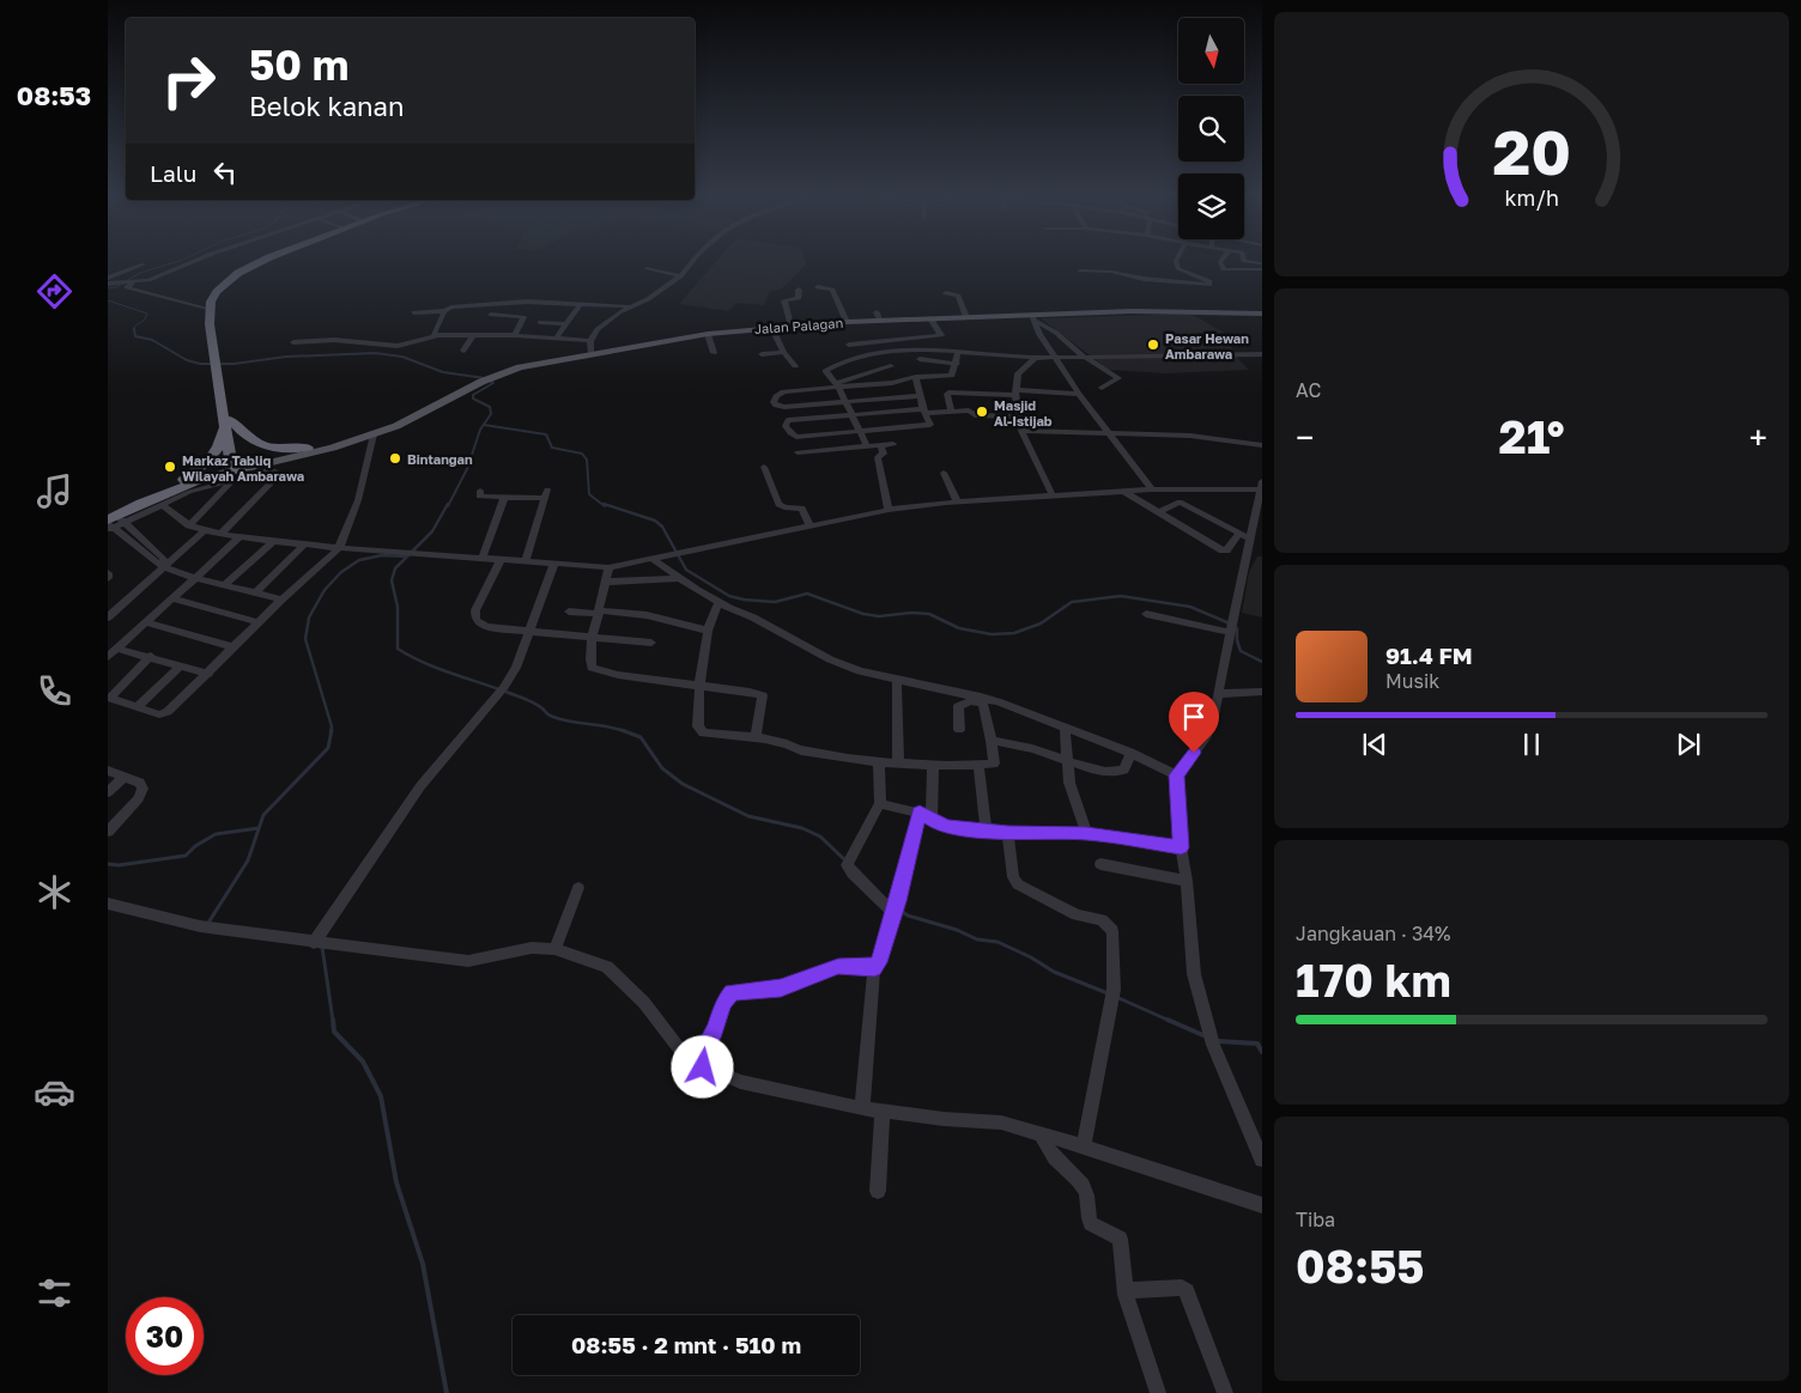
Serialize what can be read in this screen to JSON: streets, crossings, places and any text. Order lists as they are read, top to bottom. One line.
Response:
{"streets":{"highway":["Jalan Palagan"]},"places":["Pasar Hewan Ambarawa","Masjid Al-Istijab","Bintangan","Markaz Tabliq Wilayah Ambarawa"],"north":"bottom","page":{"tabs":"08:53","turn":["50 m","Belok kanan"],"then":"Lalu","tile":["AC",["Jangkauan · 34%","170 km"],["Tiba","08:55"]],"heat":["−","21°","+"],"song":["91.4 FM","Musik"],"limit":"30","trip":"08:55 · 2 mnt · 510 m","gauge":["20","km/h"]}}
